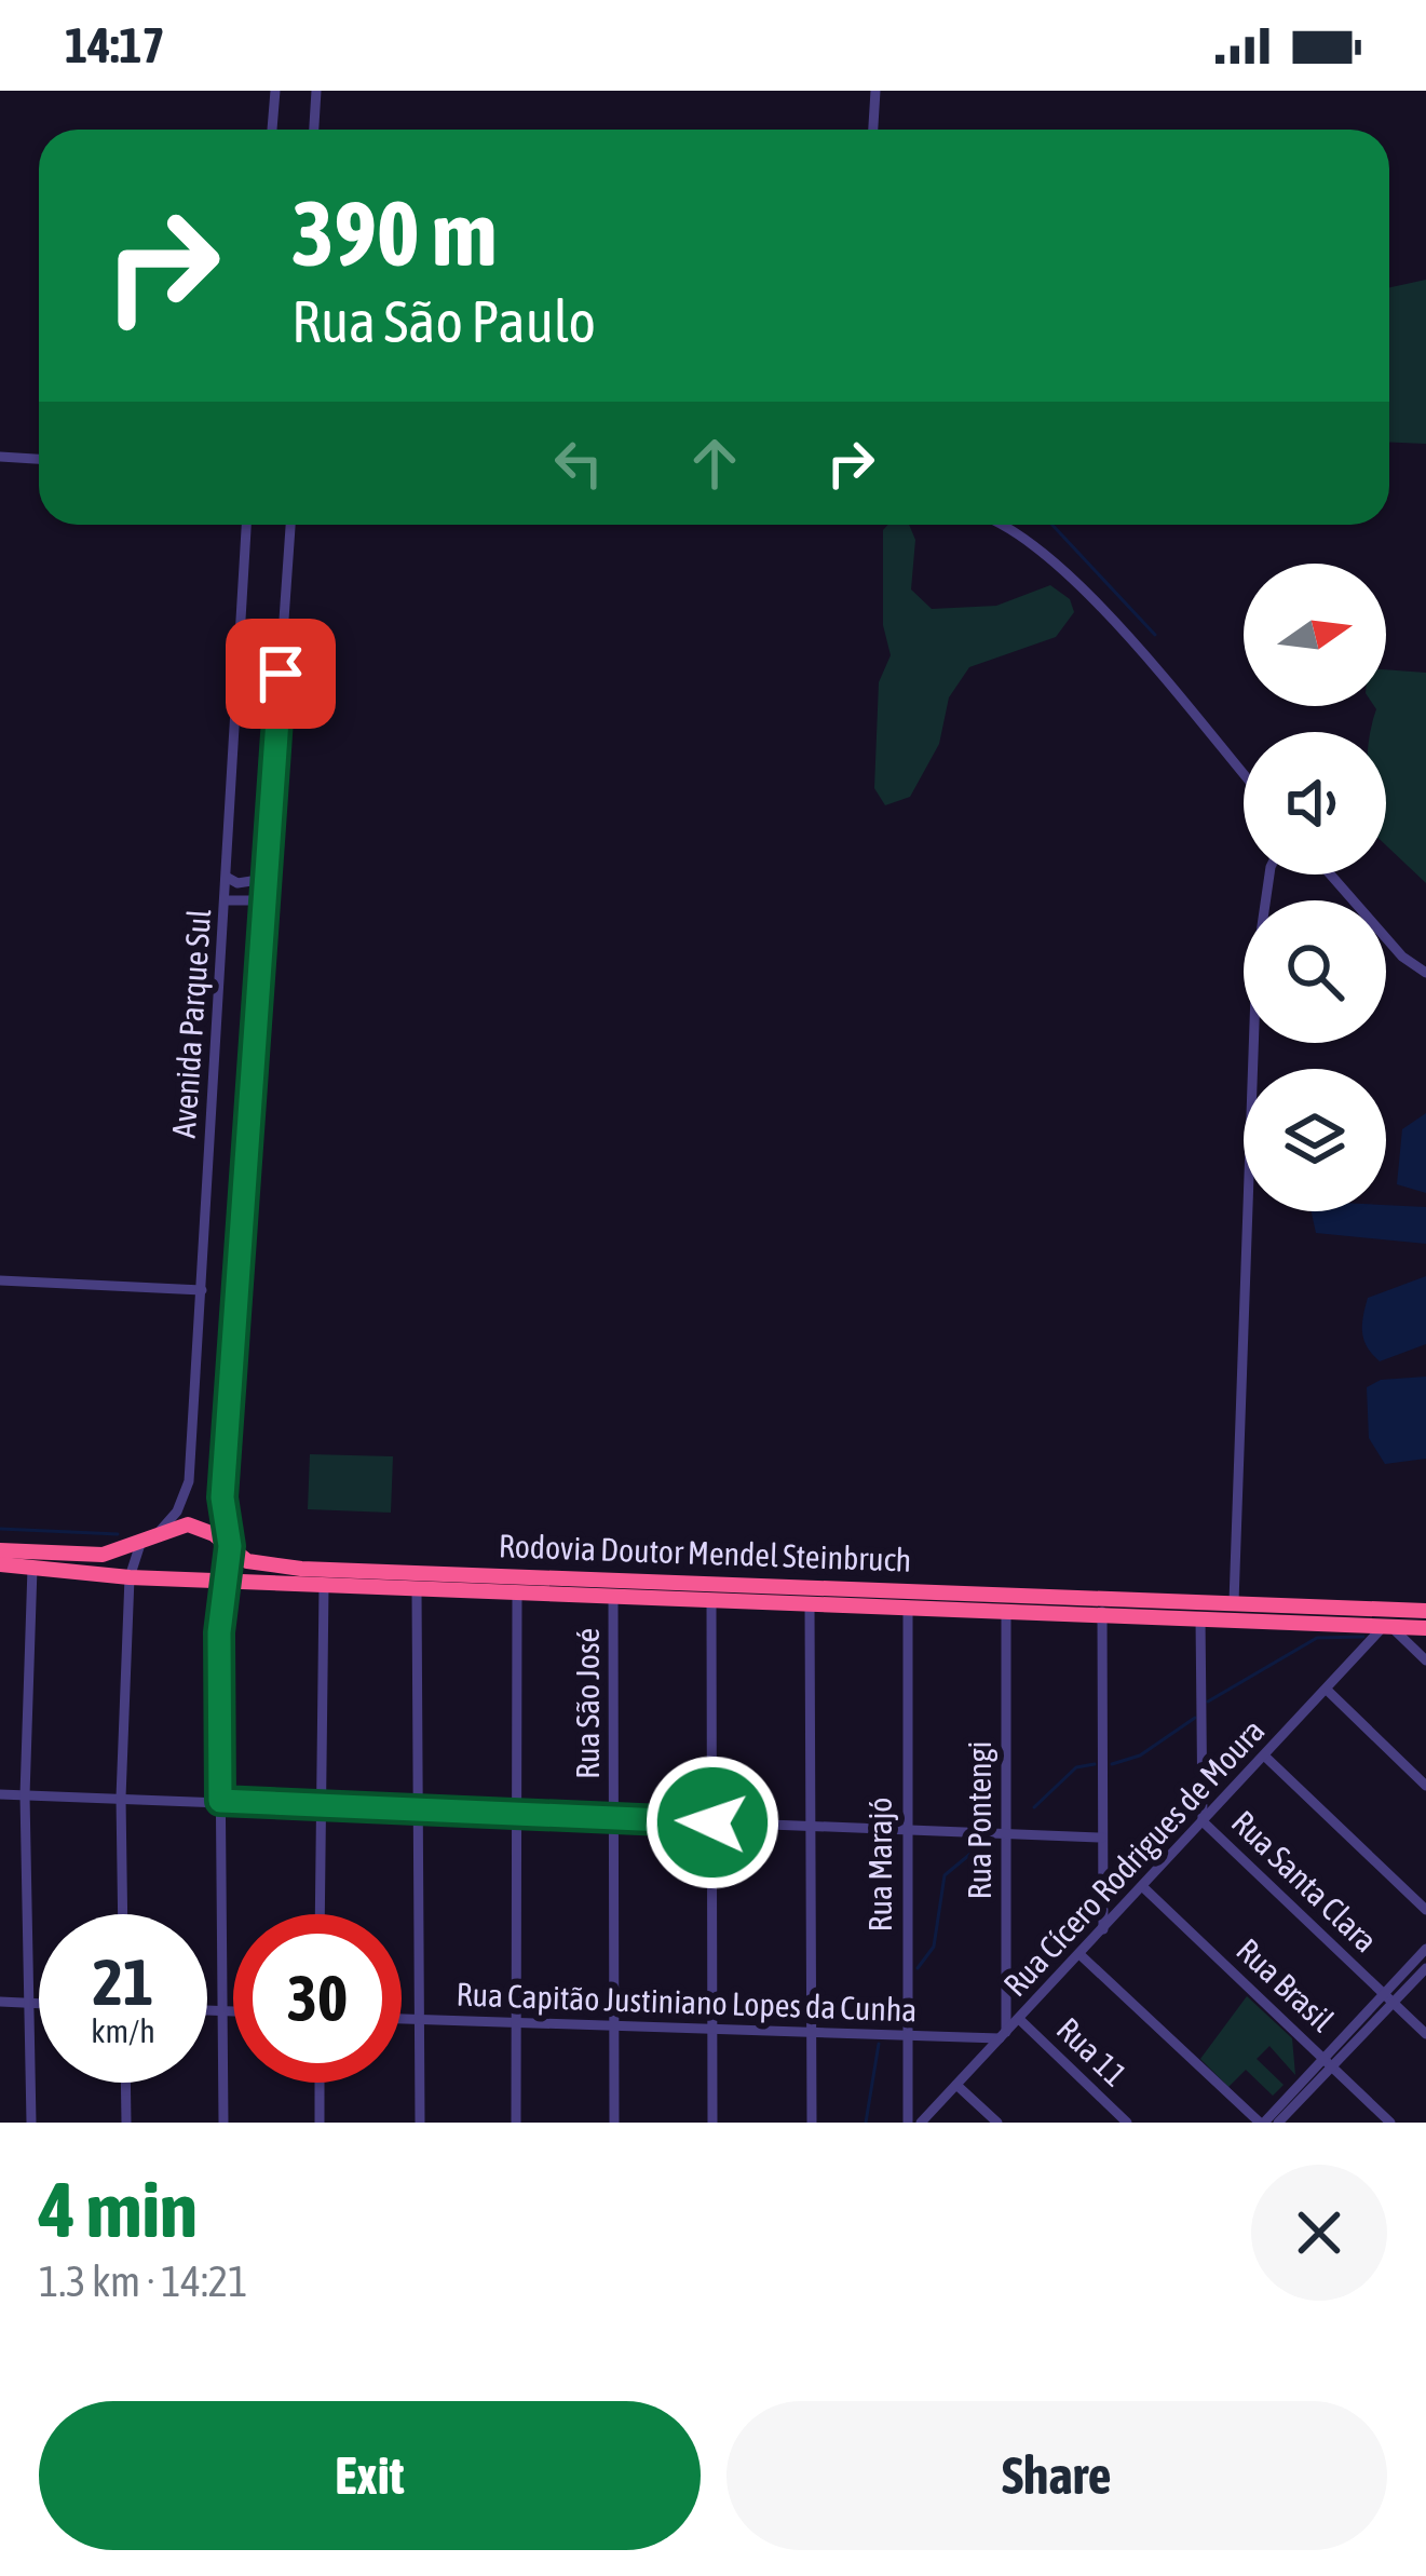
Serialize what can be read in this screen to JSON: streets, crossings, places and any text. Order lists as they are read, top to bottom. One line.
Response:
{"streets":{"highway":["Rodovia Doutor Mendel Steinbruch"],"street":["Avenida Parque Sul","Rua São José","Rua Pontengi","Rua Cícero Rodrigues de Moura","Rua Marajó","Rua Santa Clara","Rua Brasil","Rua Capitão Justiniano Lopes da Cunha","Rua 11"]},"crossings":[["Avenida Parque Sul","Rodovia Doutor Mendel Steinbruch"],["Rodovia Doutor Mendel Steinbruch","Rua São José"],["Rodovia Doutor Mendel Steinbruch","Rua Pontengi"],["Rodovia Doutor Mendel Steinbruch","Rua Cícero Rodrigues de Moura"],["Rodovia Doutor Mendel Steinbruch","Rua Marajó"],["Rua São José","Rua Capitão Justiniano Lopes da Cunha"],["Rua Pontengi","Rua Cícero Rodrigues de Moura"],["Rua Pontengi","Rua Capitão Justiniano Lopes da Cunha"],["Rua Cícero Rodrigues de Moura","Rua Santa Clara"],["Rua Cícero Rodrigues de Moura","Rua Brasil"],["Rua Cícero Rodrigues de Moura","Rua Capitão Justiniano Lopes da Cunha"],["Rua Cícero Rodrigues de Moura","Rua 11"],["Rua Marajó","Rua Capitão Justiniano Lopes da Cunha"]],"north":"right","page":{"status":"14:17","turn":["390 m","Rua São Paulo"],"speed":"21 km/h","limit":"30","heading":["4 min","1.3 km · 14:21"],"buttons":["Exit","Share"]}}
